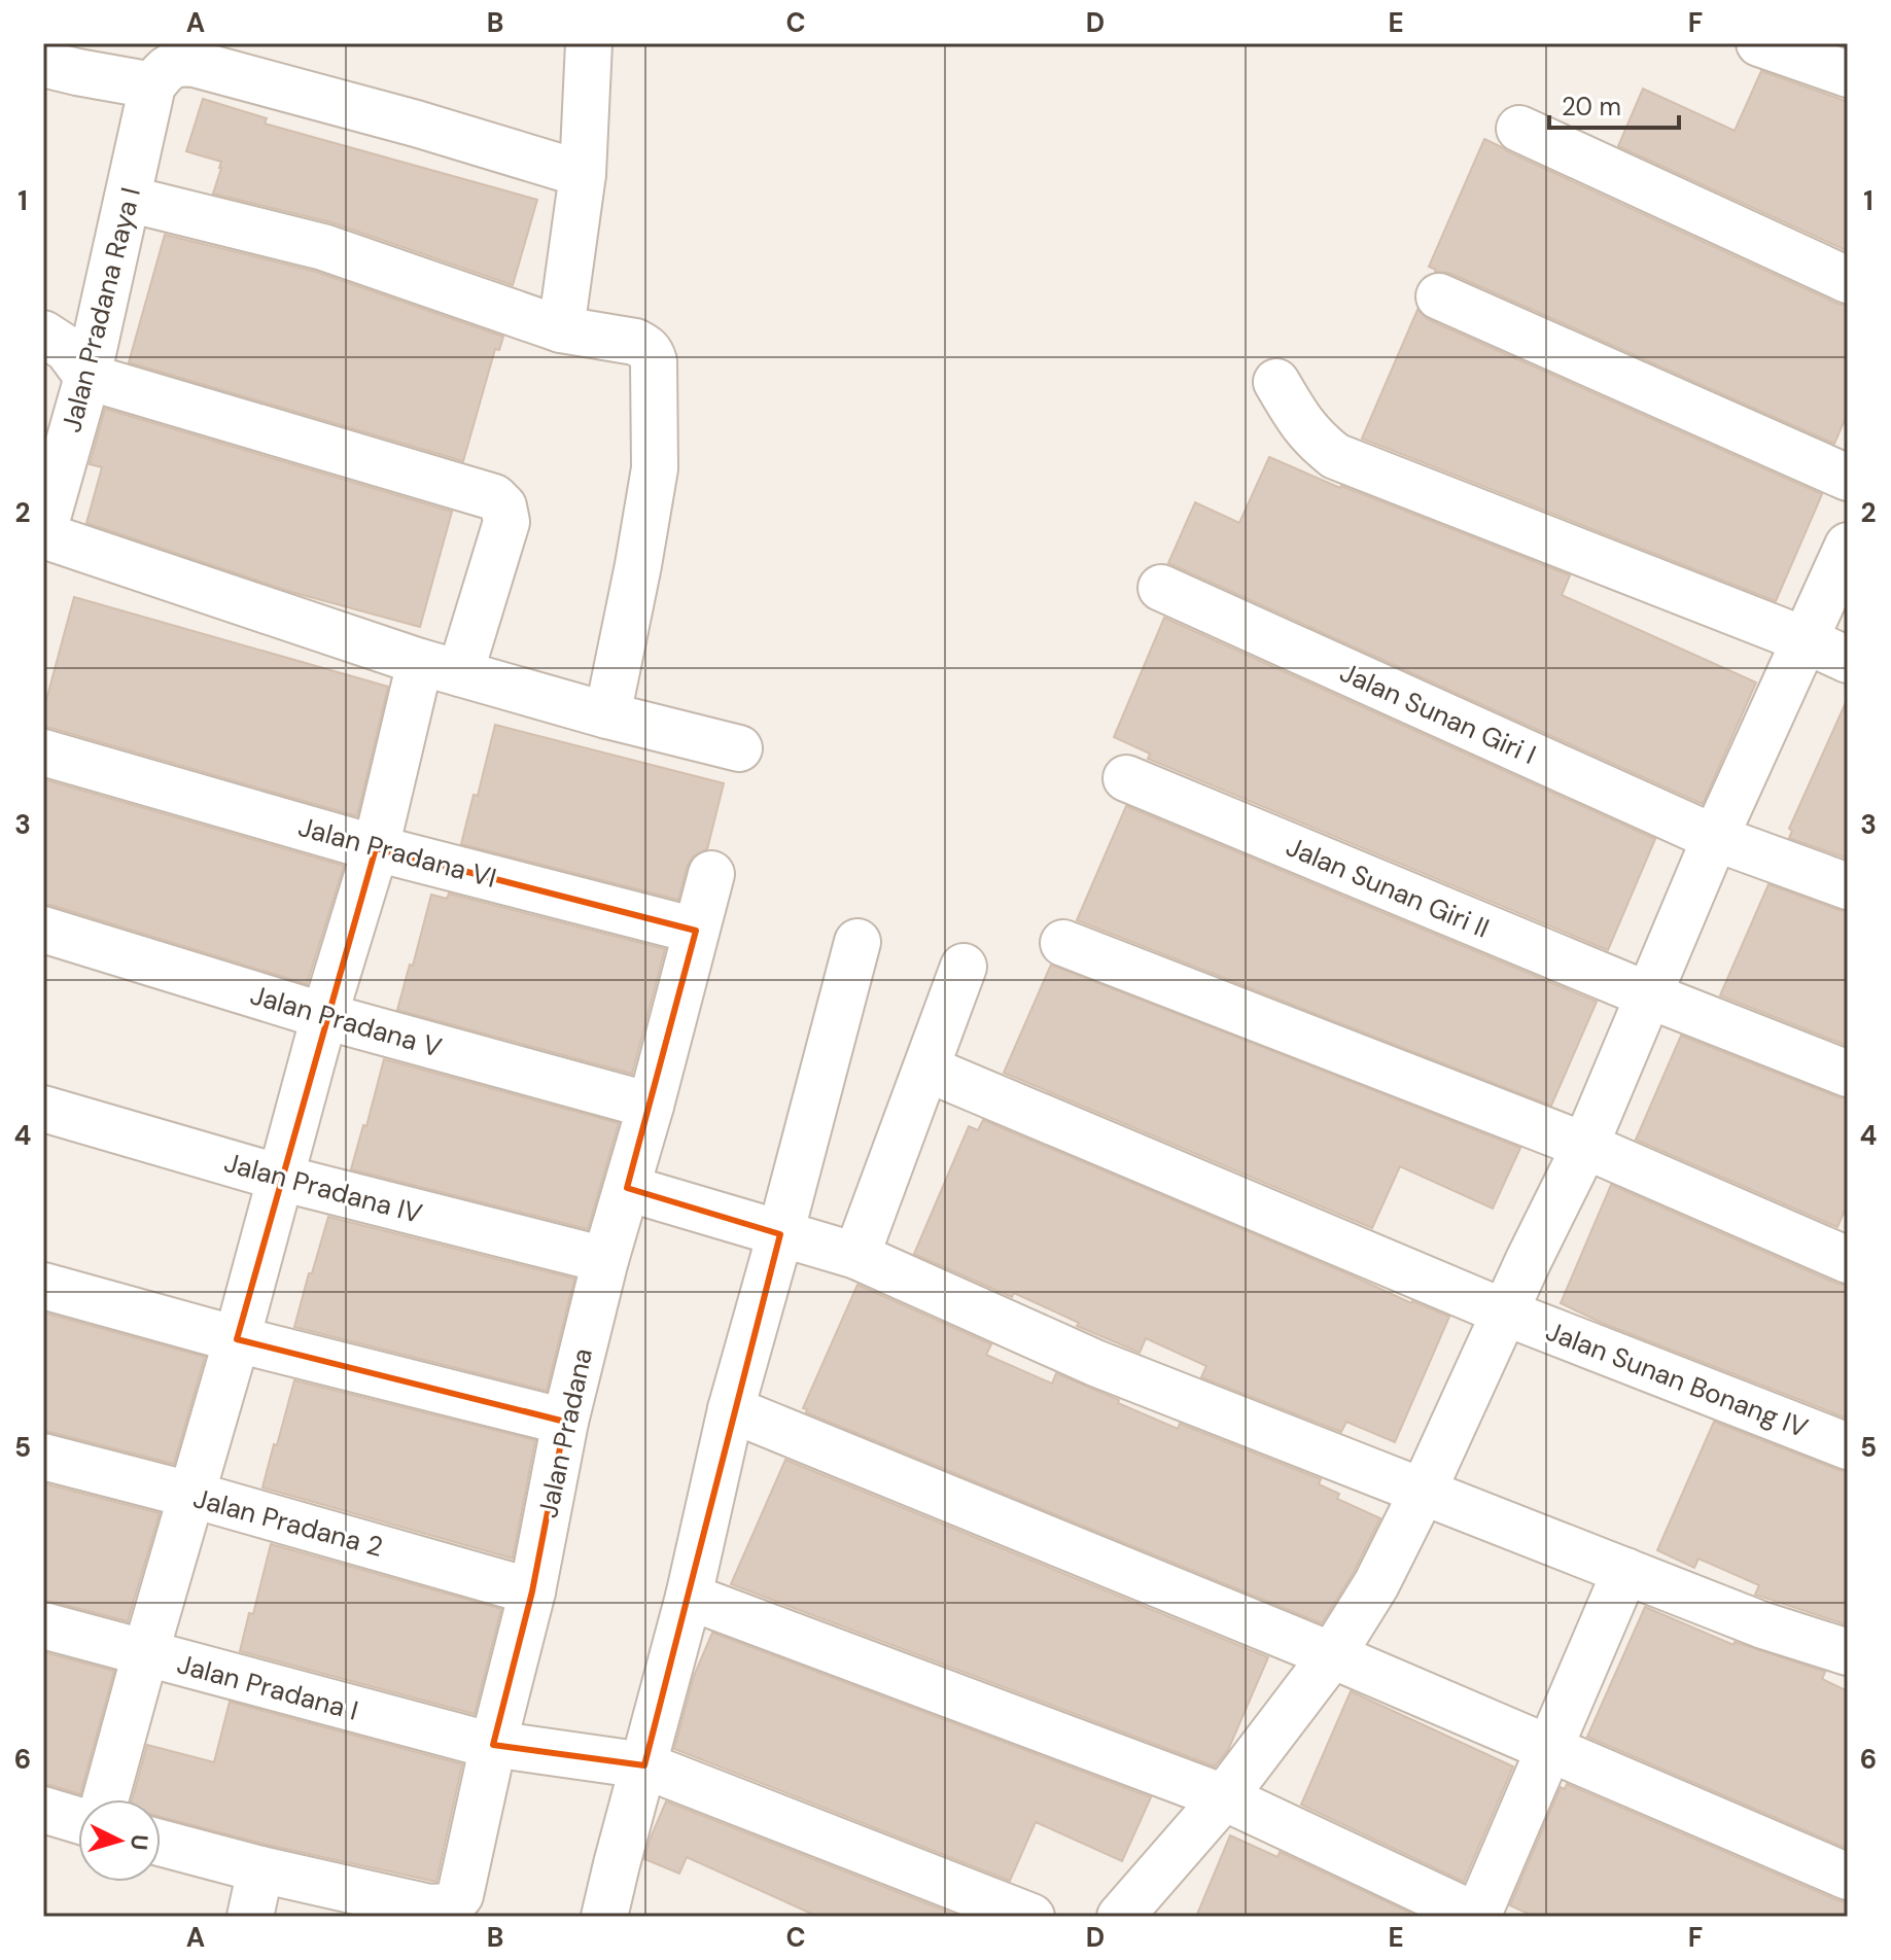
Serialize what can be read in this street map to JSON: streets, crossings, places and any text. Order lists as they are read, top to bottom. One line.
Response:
{"streets":{"street":["Jalan Pradana Raya I","Jalan Sunan Giri I","Jalan Pradana VI","Jalan Sunan Giri II","Jalan Pradana V","Jalan Pradana IV","Jalan Sunan Bonang IV","Jalan Pradana","Jalan Pradana 2","Jalan Pradana I"]},"crossings":[["Jalan Pradana VI","Jalan Pradana"],["Jalan Pradana V","Jalan Pradana"],["Jalan Pradana IV","Jalan Pradana"],["Jalan Pradana","Jalan Pradana 2"],["Jalan Pradana","Jalan Pradana I"]],"scale_bar":"20 m","north":"right","grid":{"columns":["A","B","C","D","E","F"],"rows":["1","2","3","4","5","6"]}}
